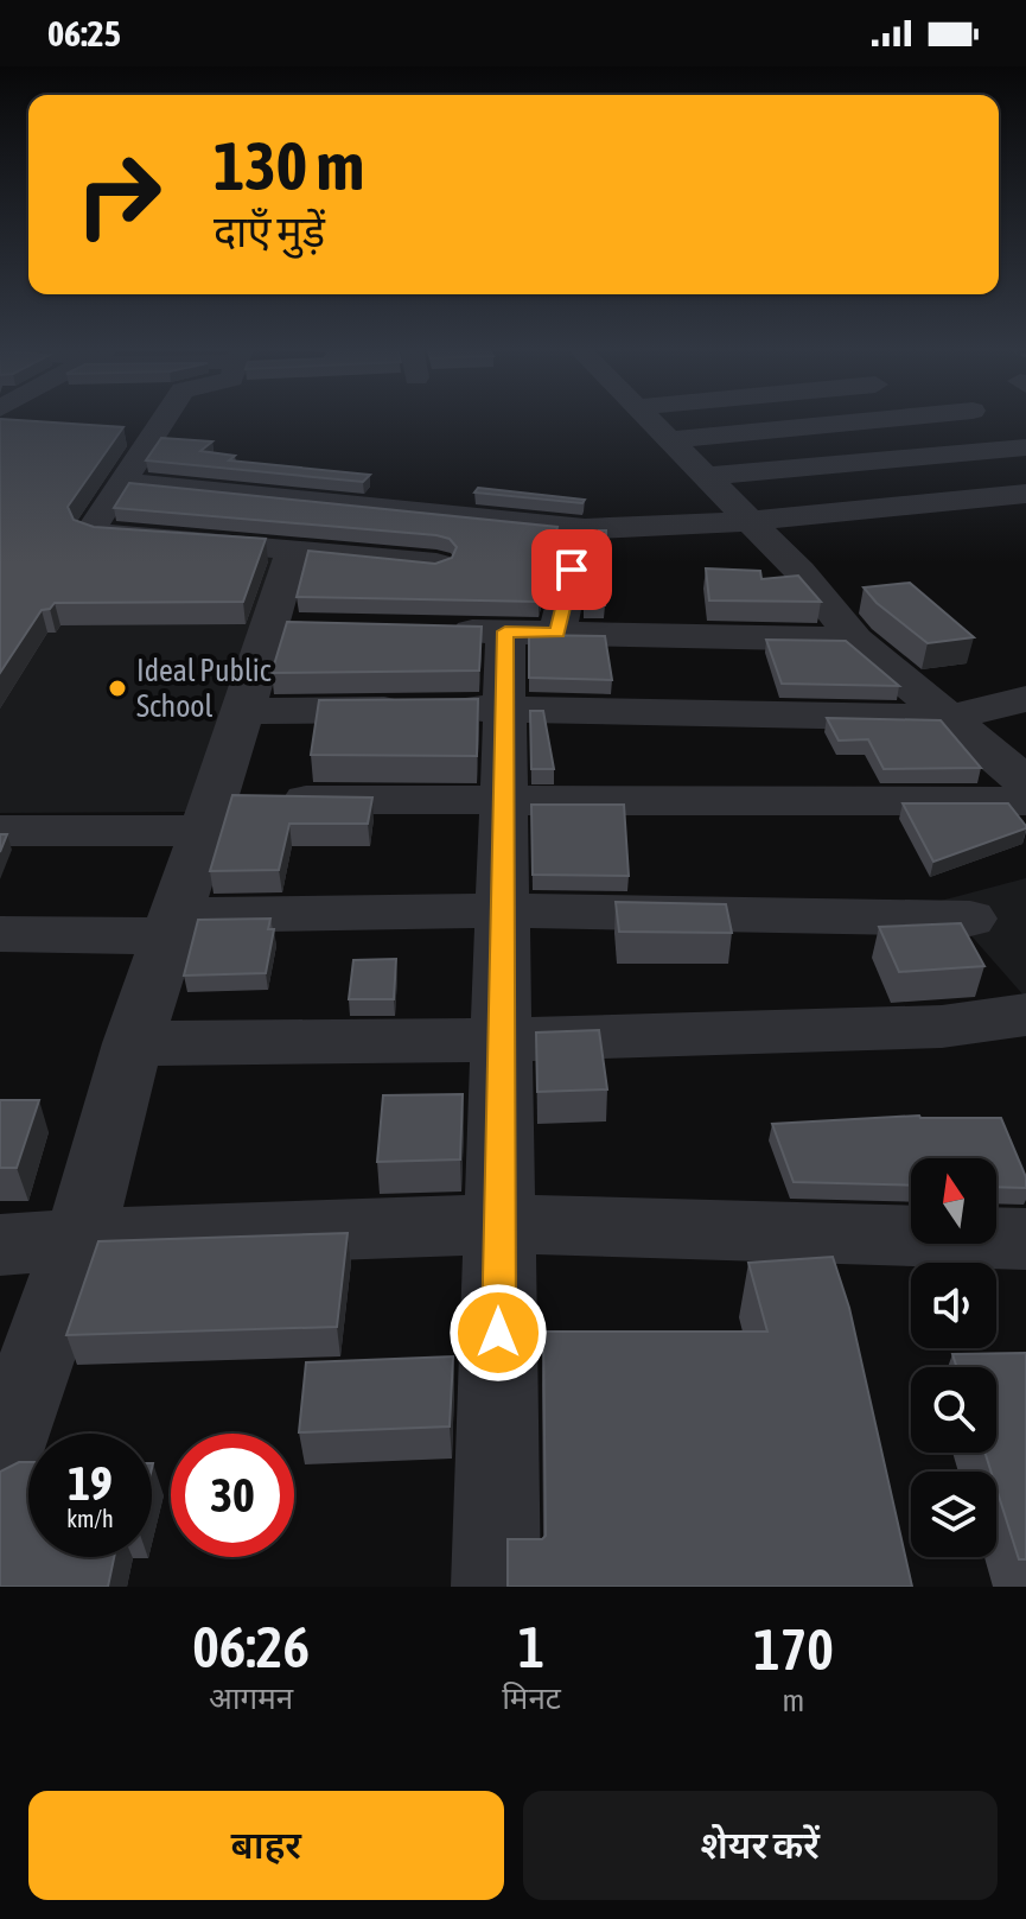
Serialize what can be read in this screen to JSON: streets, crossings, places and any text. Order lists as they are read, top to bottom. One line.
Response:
{"places":["Ideal Public School"],"north":"top","page":{"status":"06:25","turn":["130 m","दाएँ मुड़ें"],"speed":"19 km/h","limit":"30","eta":["06:26","आगमन","1","मिनट","170","m"],"buttons":["बाहर","शेयर करें"]}}
